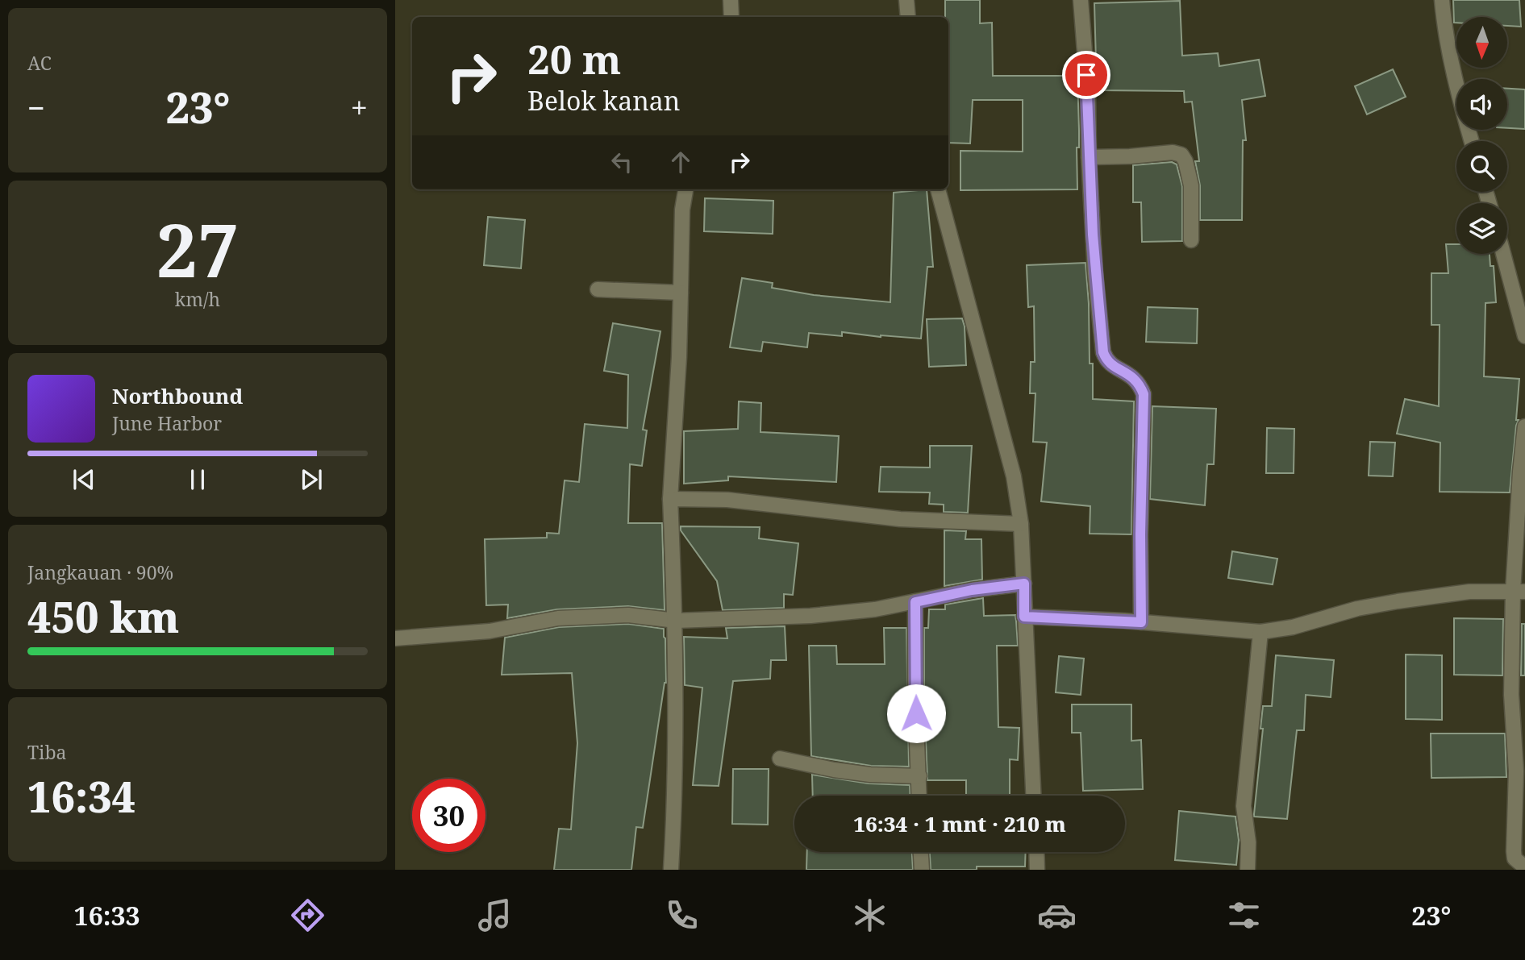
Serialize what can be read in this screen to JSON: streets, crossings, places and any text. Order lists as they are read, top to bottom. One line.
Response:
{"north":"bottom","page":{"tile":["AC",["27","km/h"],["Jangkauan · 90%","450 km"],["Tiba","16:34"]],"turn":["20 m","Belok kanan"],"heat":["−","23°","+"],"song":["Northbound","June Harbor"],"limit":"30","trip":"16:34 · 1 mnt · 210 m","tabs":["16:33","23°"]}}
